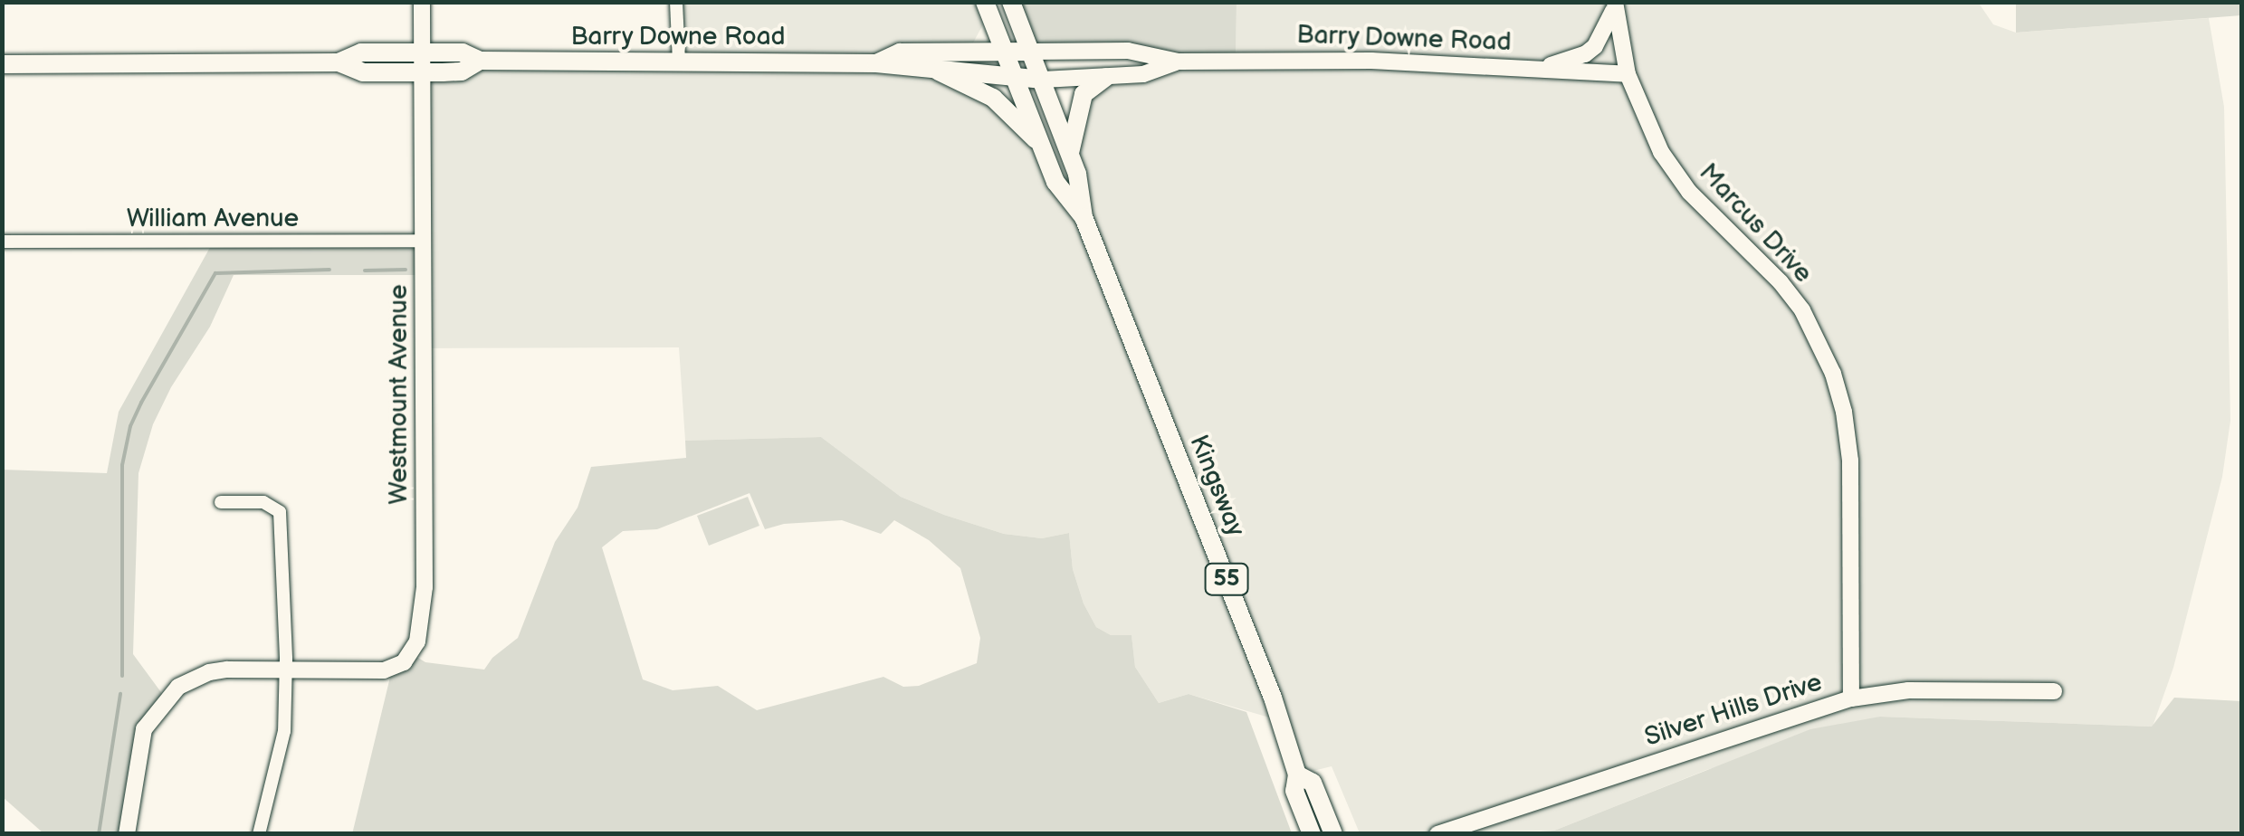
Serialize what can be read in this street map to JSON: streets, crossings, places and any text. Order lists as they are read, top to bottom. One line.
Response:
{"streets":{"main road":["Barry Downe Road","Kingsway","55"],"street":["William Avenue","Marcus Drive","Westmount Avenue","Silver Hills Drive"]},"crossings":[["Barry Downe Road","Marcus Drive"],["Barry Downe Road","Westmount Avenue"],["Barry Downe Road","Kingsway"],["William Avenue","Westmount Avenue"],["Marcus Drive","Silver Hills Drive"]]}
